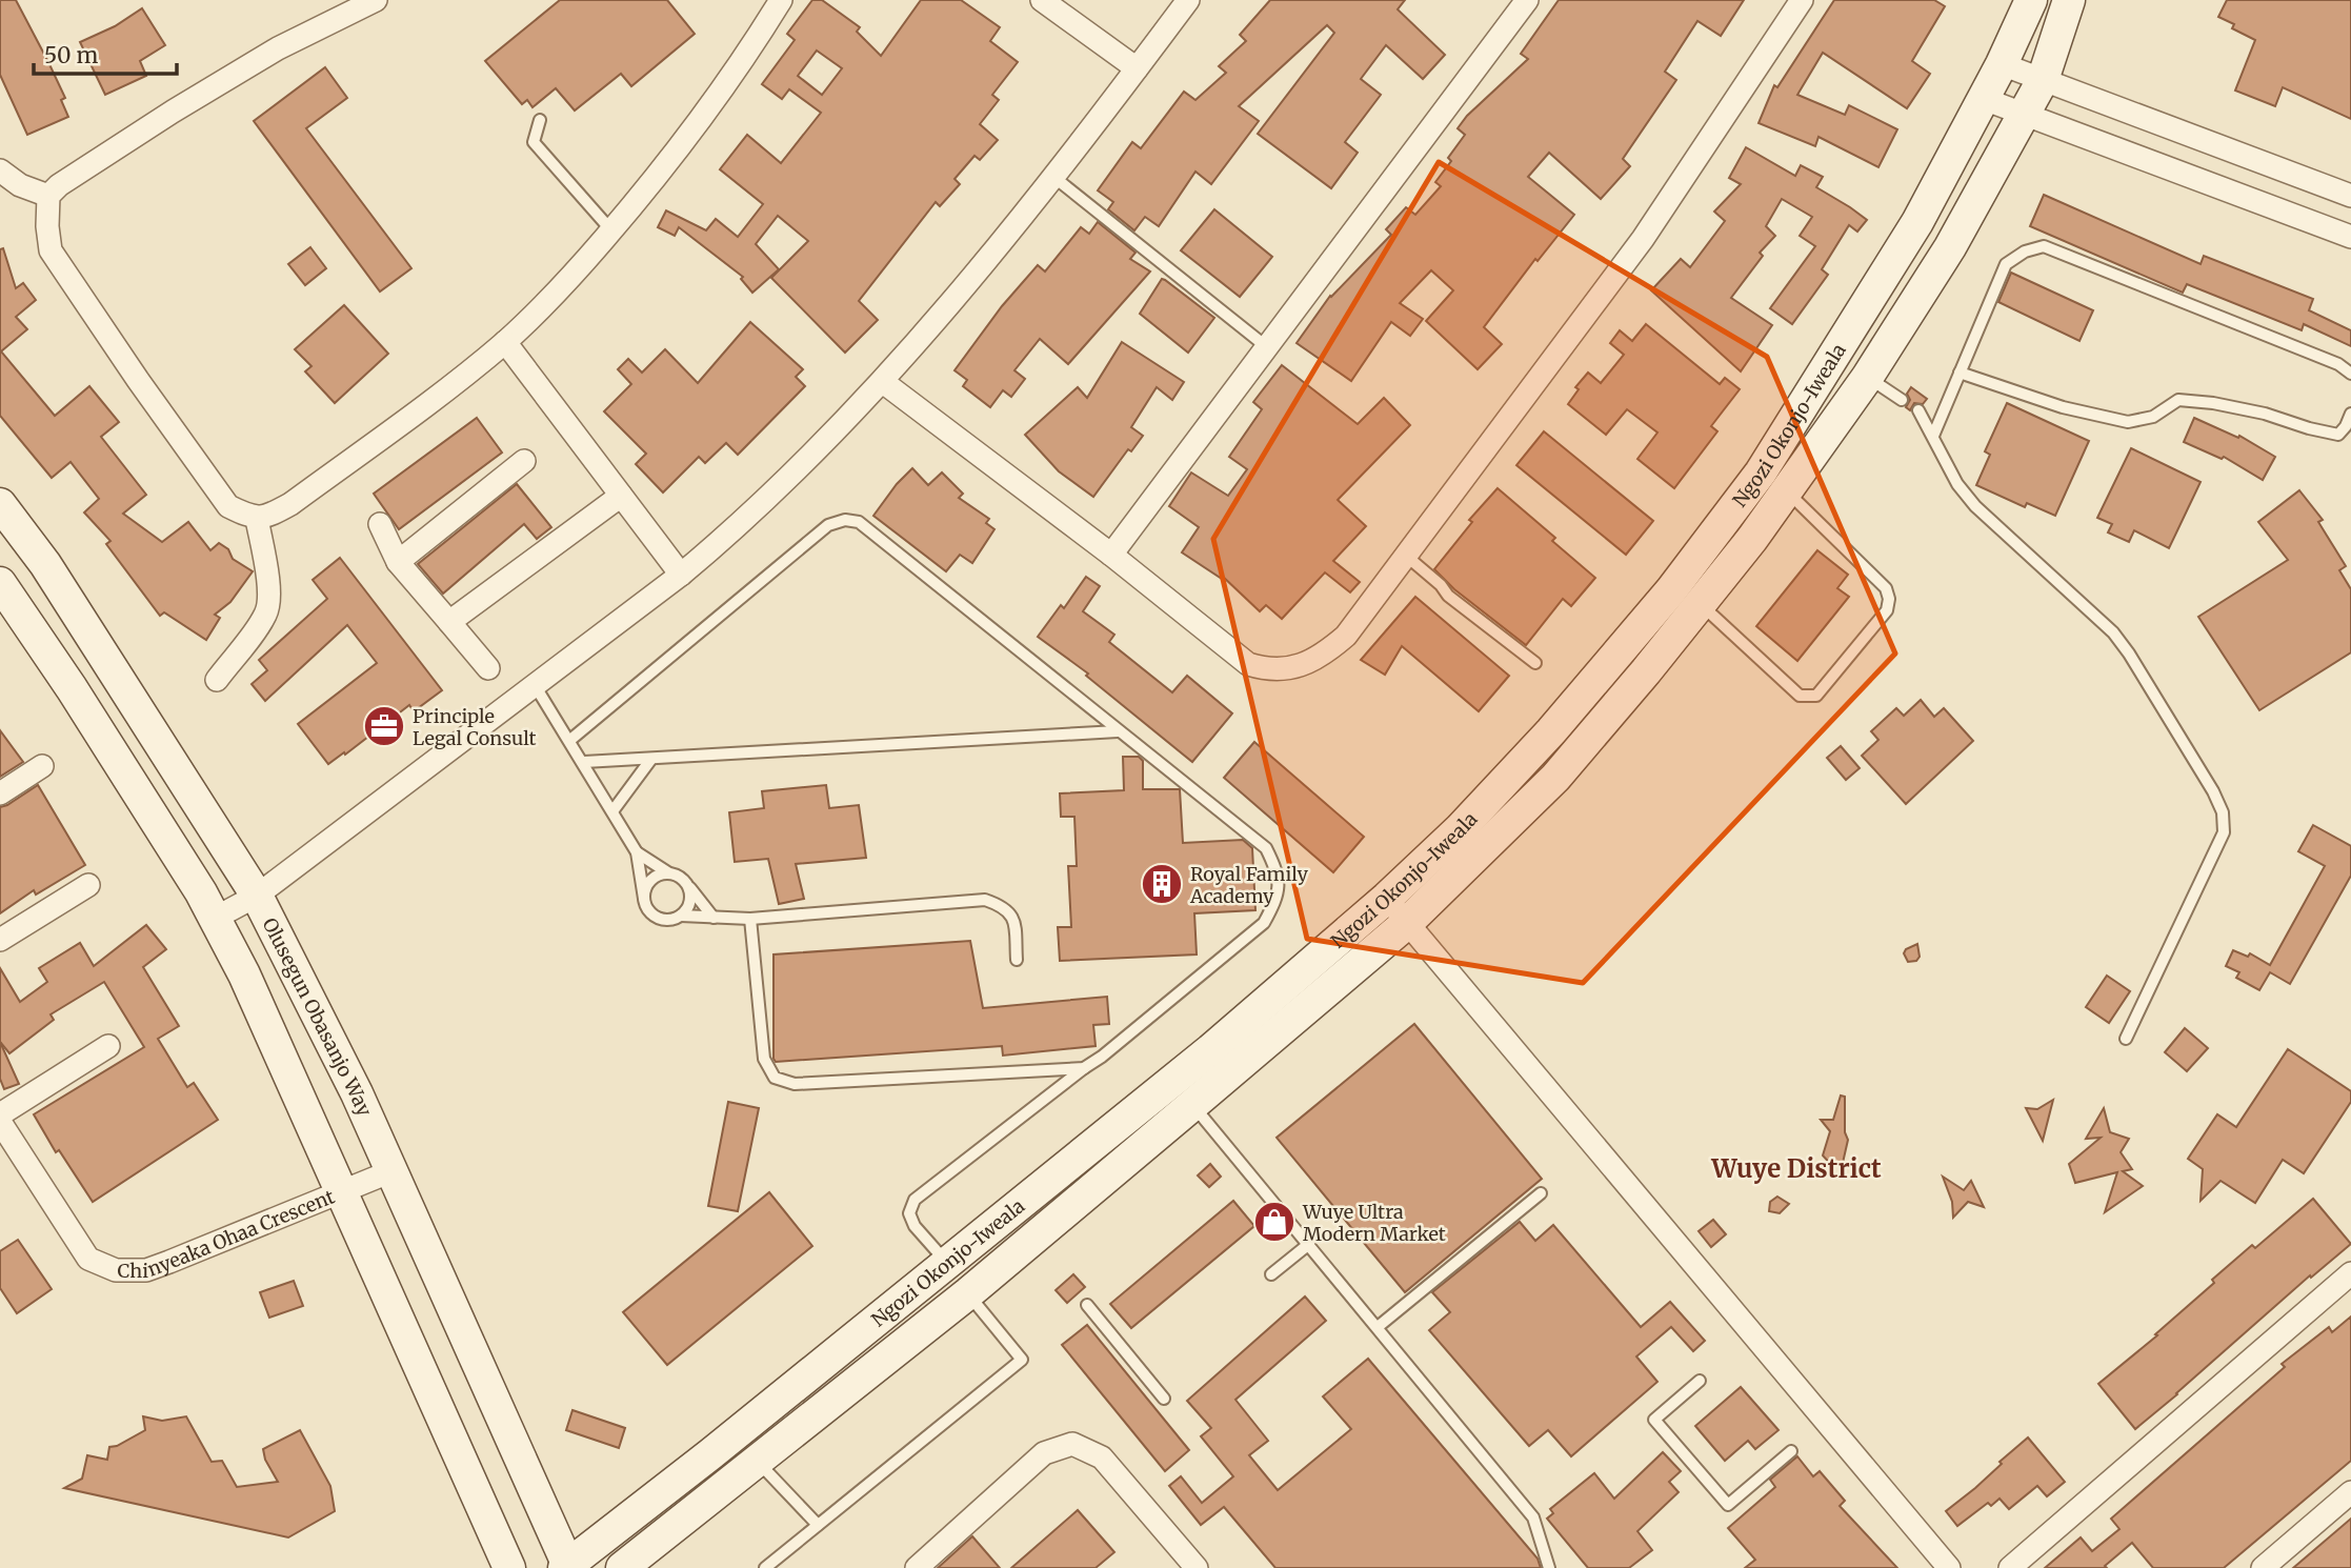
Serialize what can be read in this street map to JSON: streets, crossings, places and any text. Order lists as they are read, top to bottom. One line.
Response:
{"streets":{"street":["Ngozi Okonjo-Iweala","Olusegun Obasanjo Way","Chinyeaka Ohaa Crescent"]},"crossings":[["Ngozi Okonjo-Iweala","Olusegun Obasanjo Way"],["Olusegun Obasanjo Way","Chinyeaka Ohaa Crescent"]],"districts":["Wuye District"],"places":{"office":["Principle Legal Consult"],"building":["Royal Family Academy"],"shop":["Wuye Ultra Modern Market"]},"scale_bar":"50 m"}
